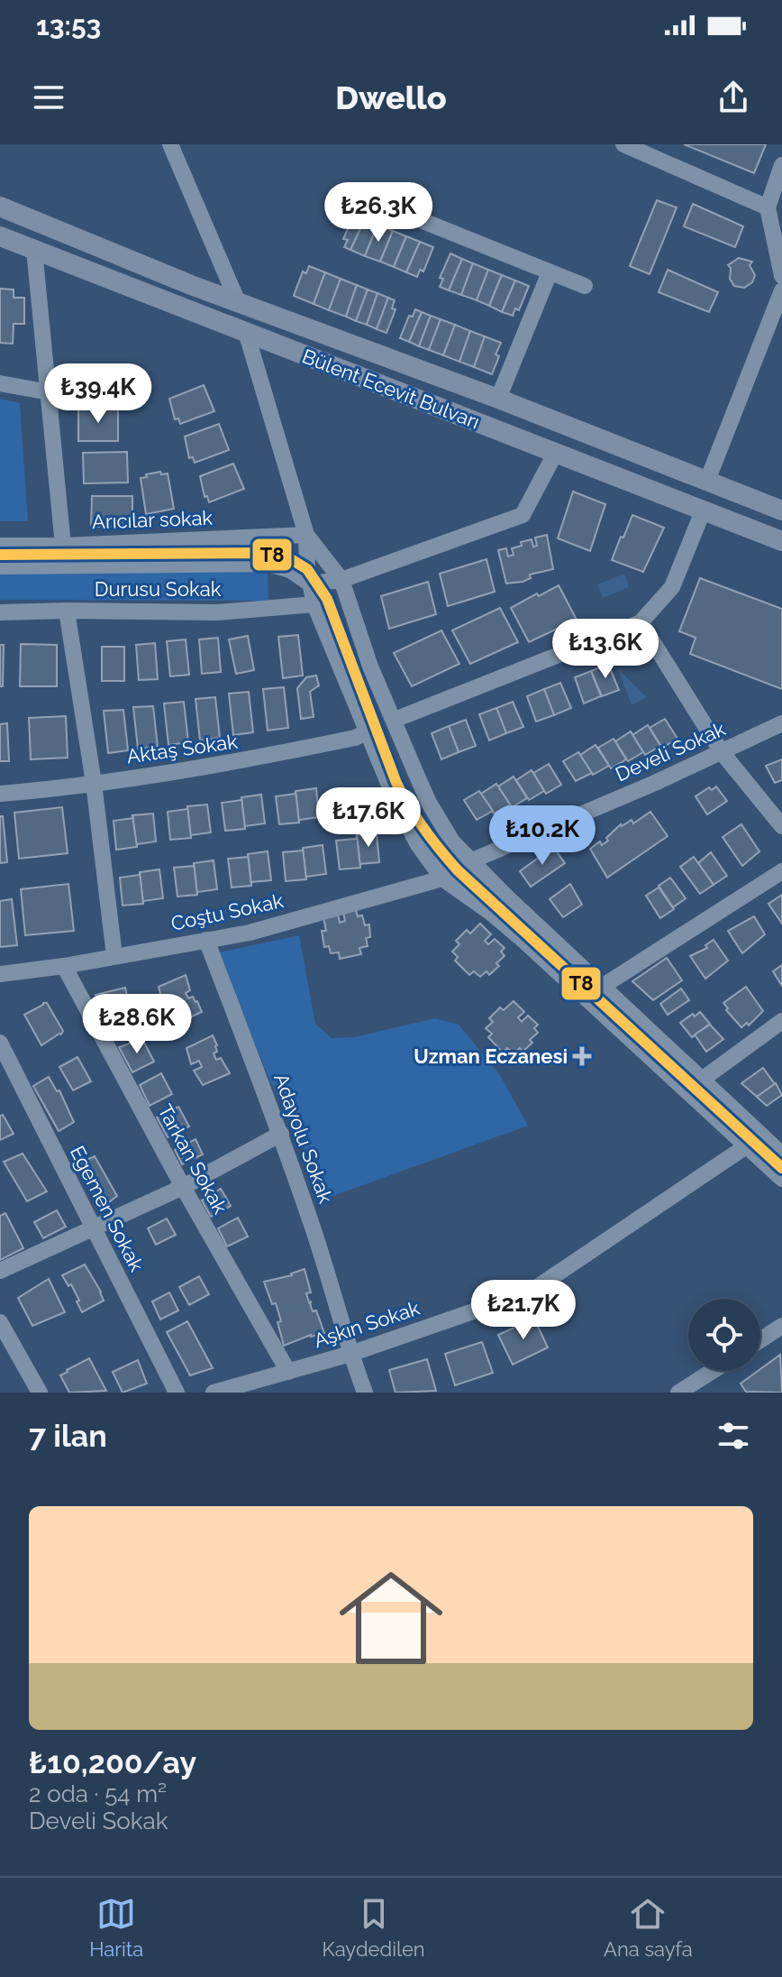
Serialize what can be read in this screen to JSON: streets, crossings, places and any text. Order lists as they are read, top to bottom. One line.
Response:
{"streets":{"main road":["Bülent Ecevit Bulvarı"],"street":["Arıcılar sokak","Durusu Sokak","Aktaş Sokak","Develi Sokak","Coştu Sokak","Adayolu Sokak","Tarkan Sokak","Egemen Sokak","Aşkın Sokak"]},"crossings":[["Develi Sokak","Coştu Sokak"],["Coştu Sokak","Adayolu Sokak"],["Coştu Sokak","Tarkan Sokak"],["Adayolu Sokak","Aşkın Sokak"],["Tarkan Sokak","Aşkın Sokak"]],"places":{"health":["Uzman Eczanesi"]},"lines":["transit line T8"],"page":{"status":"13:53","header":"Dwello","price":["₺26.3K","₺39.4K","₺13.6K","₺17.6K","₺10.2K","₺28.6K","₺21.7K"],"heading":"7 ilan","list":[{"name":"₺10,200/ay","note":"2 oda · 54 m² · Develi Sokak"}],"tabs":["Harita","Kaydedilen","Ana sayfa"]}}
